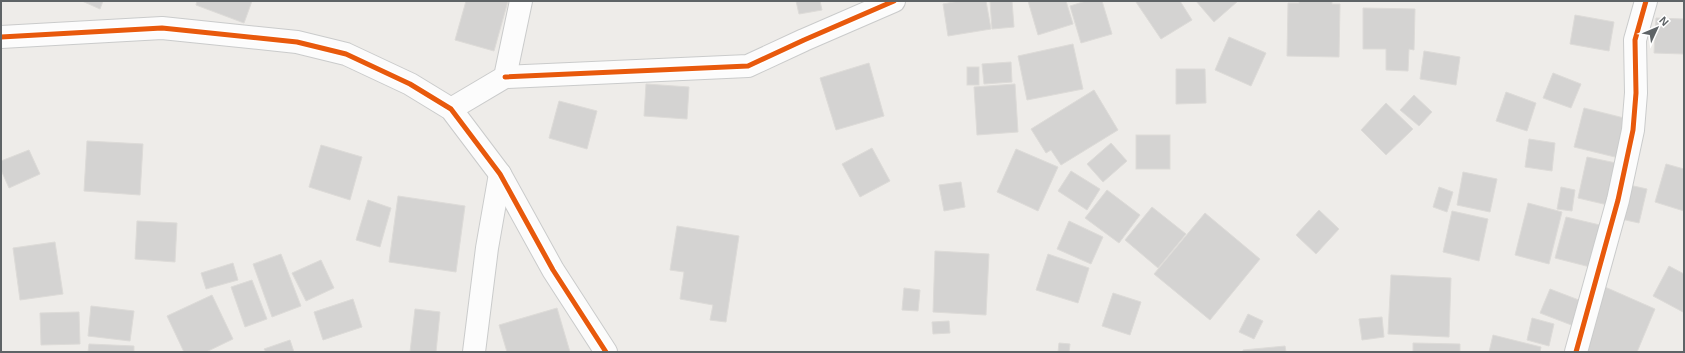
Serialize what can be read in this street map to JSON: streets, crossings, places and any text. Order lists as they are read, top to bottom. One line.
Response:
{"north":"top right"}
